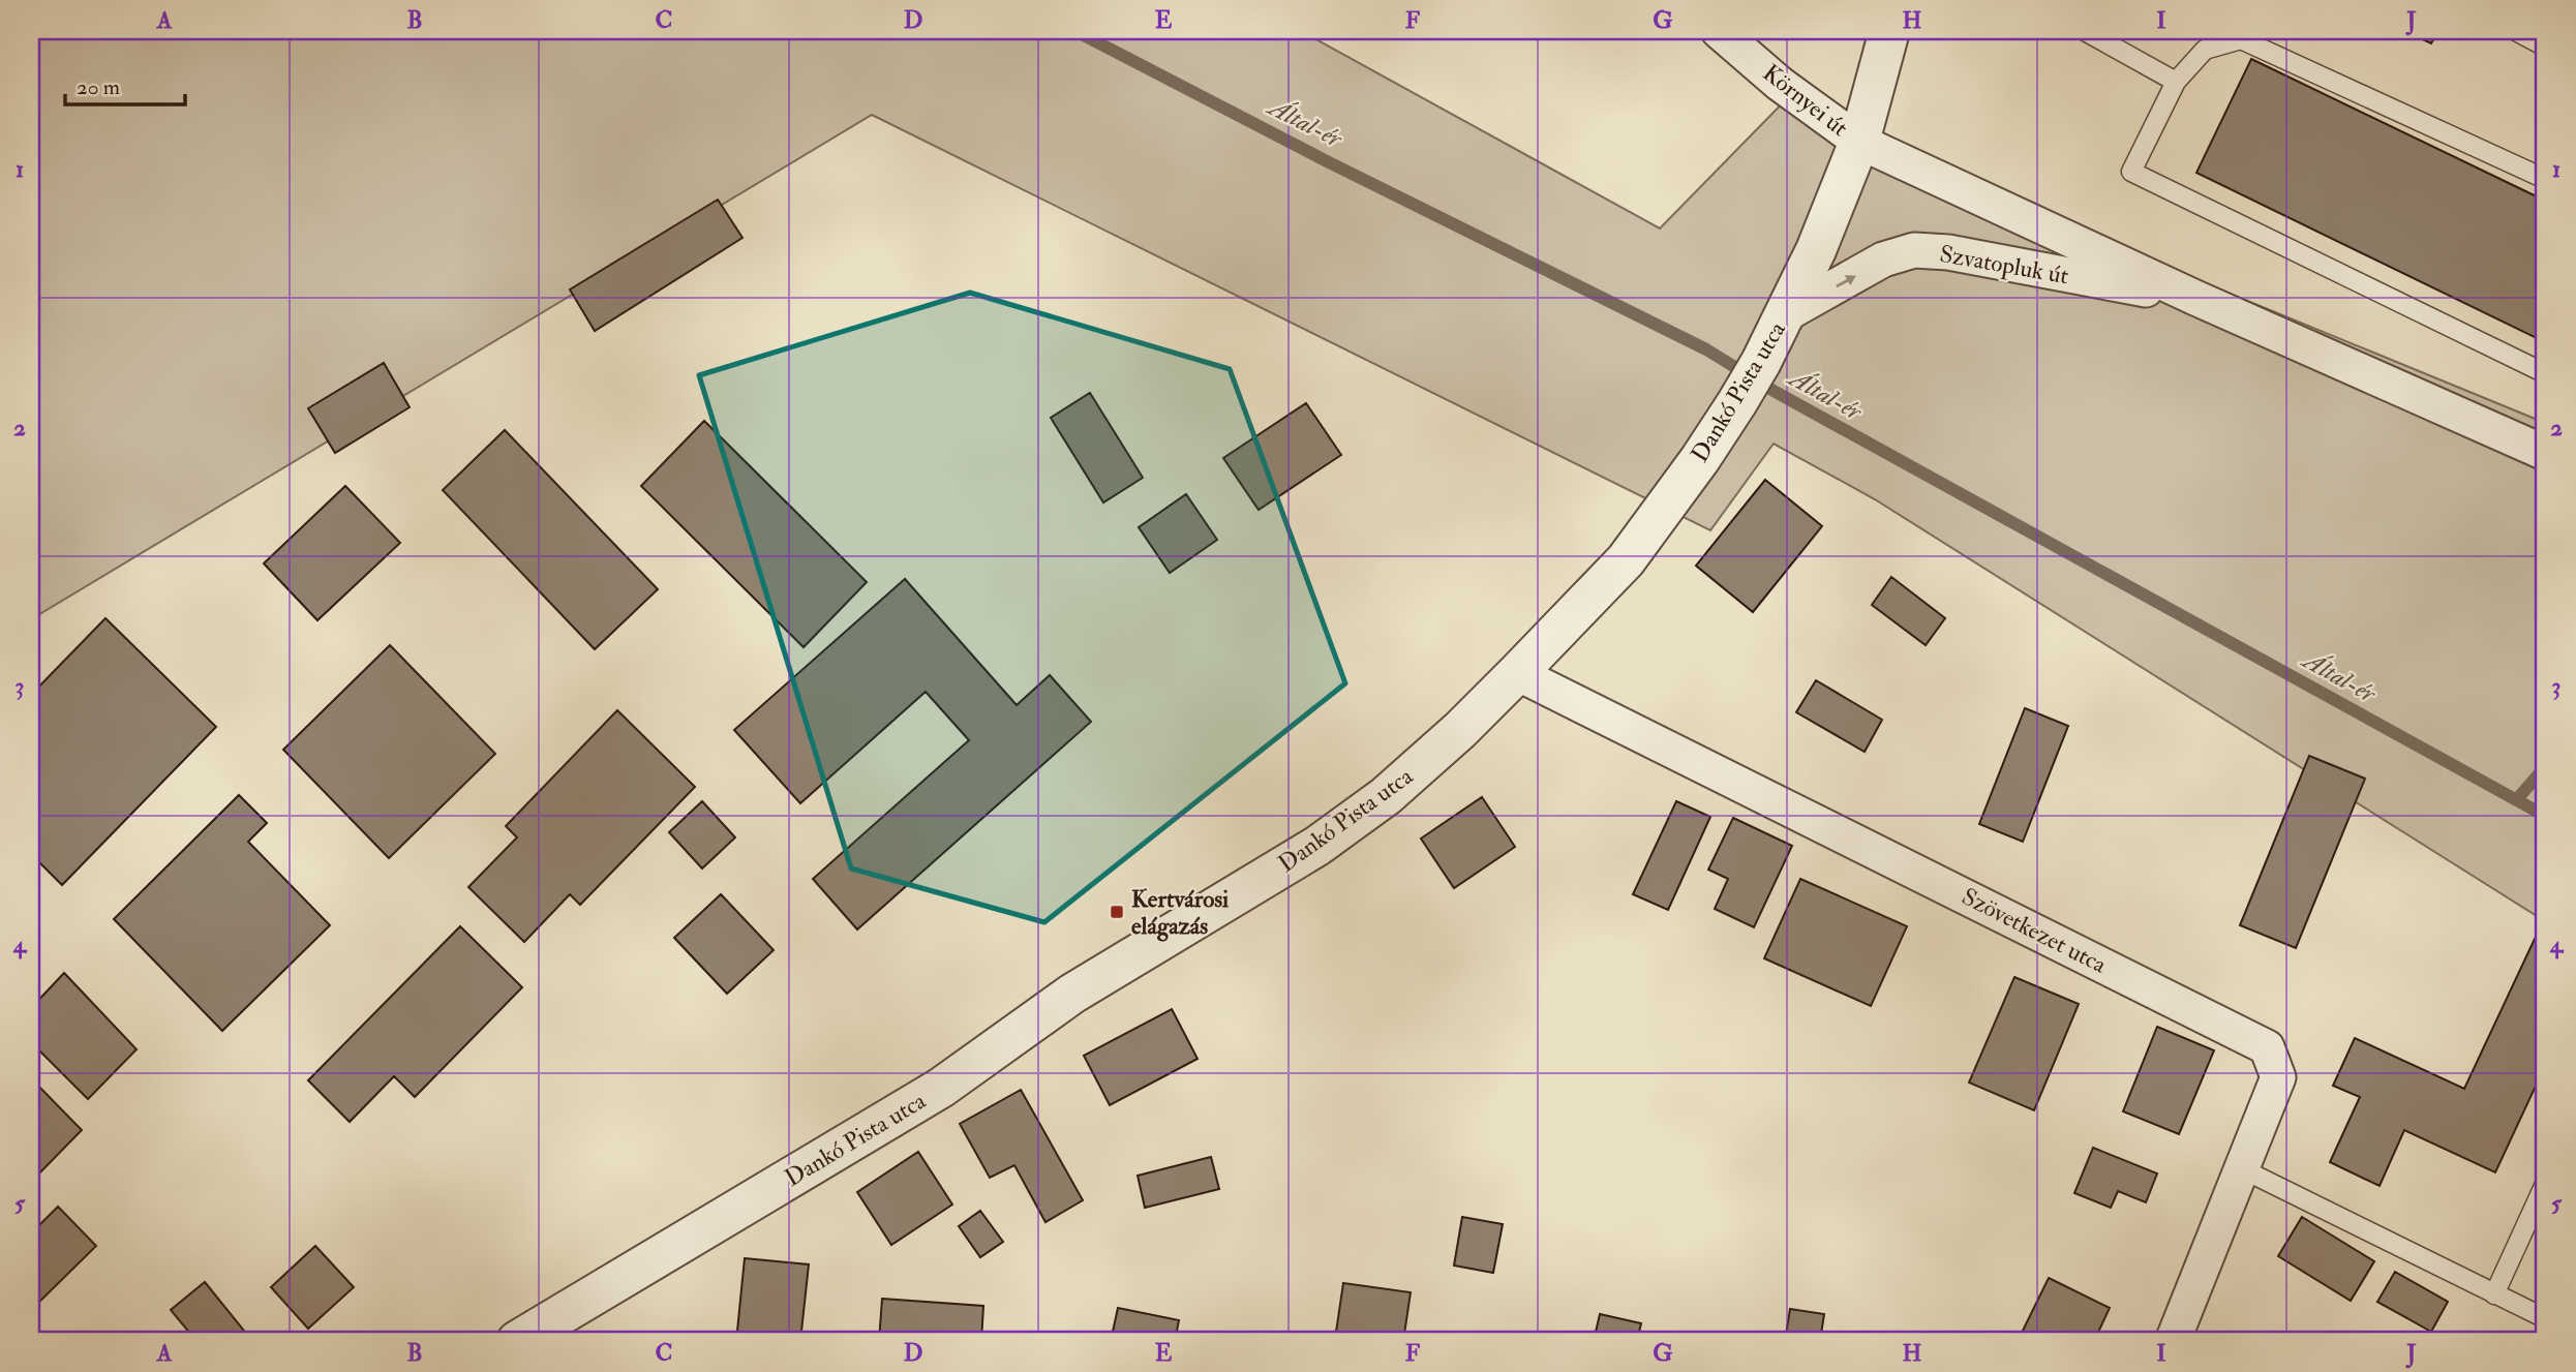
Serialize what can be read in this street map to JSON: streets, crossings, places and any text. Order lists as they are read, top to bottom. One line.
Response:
{"streets":{"street":["Környei út","Szvatopluk út","Dankó Pista utca","Szövetkezet utca"]},"crossings":[["Környei út","Szvatopluk út"],["Környei út","Dankó Pista utca"],["Szvatopluk út","Dankó Pista utca"],["Dankó Pista utca","Szövetkezet utca"]],"water":["Által-ér"],"places":{"transit":["Kertvárosi elágazás"]},"scale_bar":"20 m","grid":{"columns":["A","B","C","D","E","F","G","H","I","J"],"rows":["1","2","3","4","5"]}}
